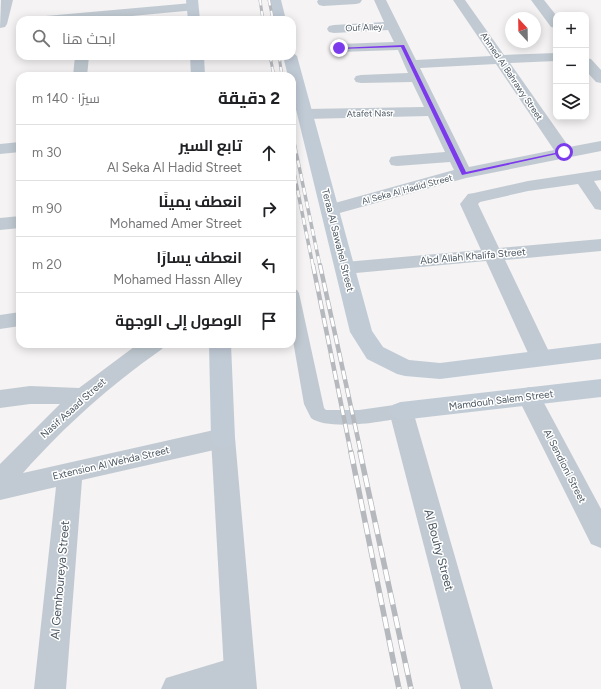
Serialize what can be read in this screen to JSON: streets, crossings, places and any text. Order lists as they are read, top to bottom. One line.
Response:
{"streets":{"main road":["Teraa Al Sawahel Street","Mamdouh Salem Street"],"street":["Ouf Alley","Ahmed Al Bahrawy Street","Atafet Nasr","Al Seka Al Hadid Street","Abd Allah Khalifa Street","Nasif Asaad Street","Extension Al Wehda Street","Al Sendioni Street","Al Bouhy Street","Al Gemhoureya Street"]},"crossings":[["Ahmed Al Bahrawy Street","Al Seka Al Hadid Street"],["Atafet Nasr","Teraa Al Sawahel Street"],["Al Seka Al Hadid Street","Teraa Al Sawahel Street"],["Teraa Al Sawahel Street","Abd Allah Khalifa Street"],["Mamdouh Salem Street","Al Sendioni Street"],["Mamdouh Salem Street","Al Bouhy Street"],["Extension Al Wehda Street","Al Gemhoureya Street"]],"north":"top","page":{"map_buttons":["+","−"],"search":"ابحث هنا","heading":["2 دقيقة","سيرًا · 140 m"],"list":[["تابع السير","Al Seka Al Hadid Street","30 m"],["انعطف يمينًا","Mohamed Amer Street","90 m"],["انعطف يسارًا","Mohamed Hassn Alley","20 m"],"الوصول إلى الوجهة"]}}
